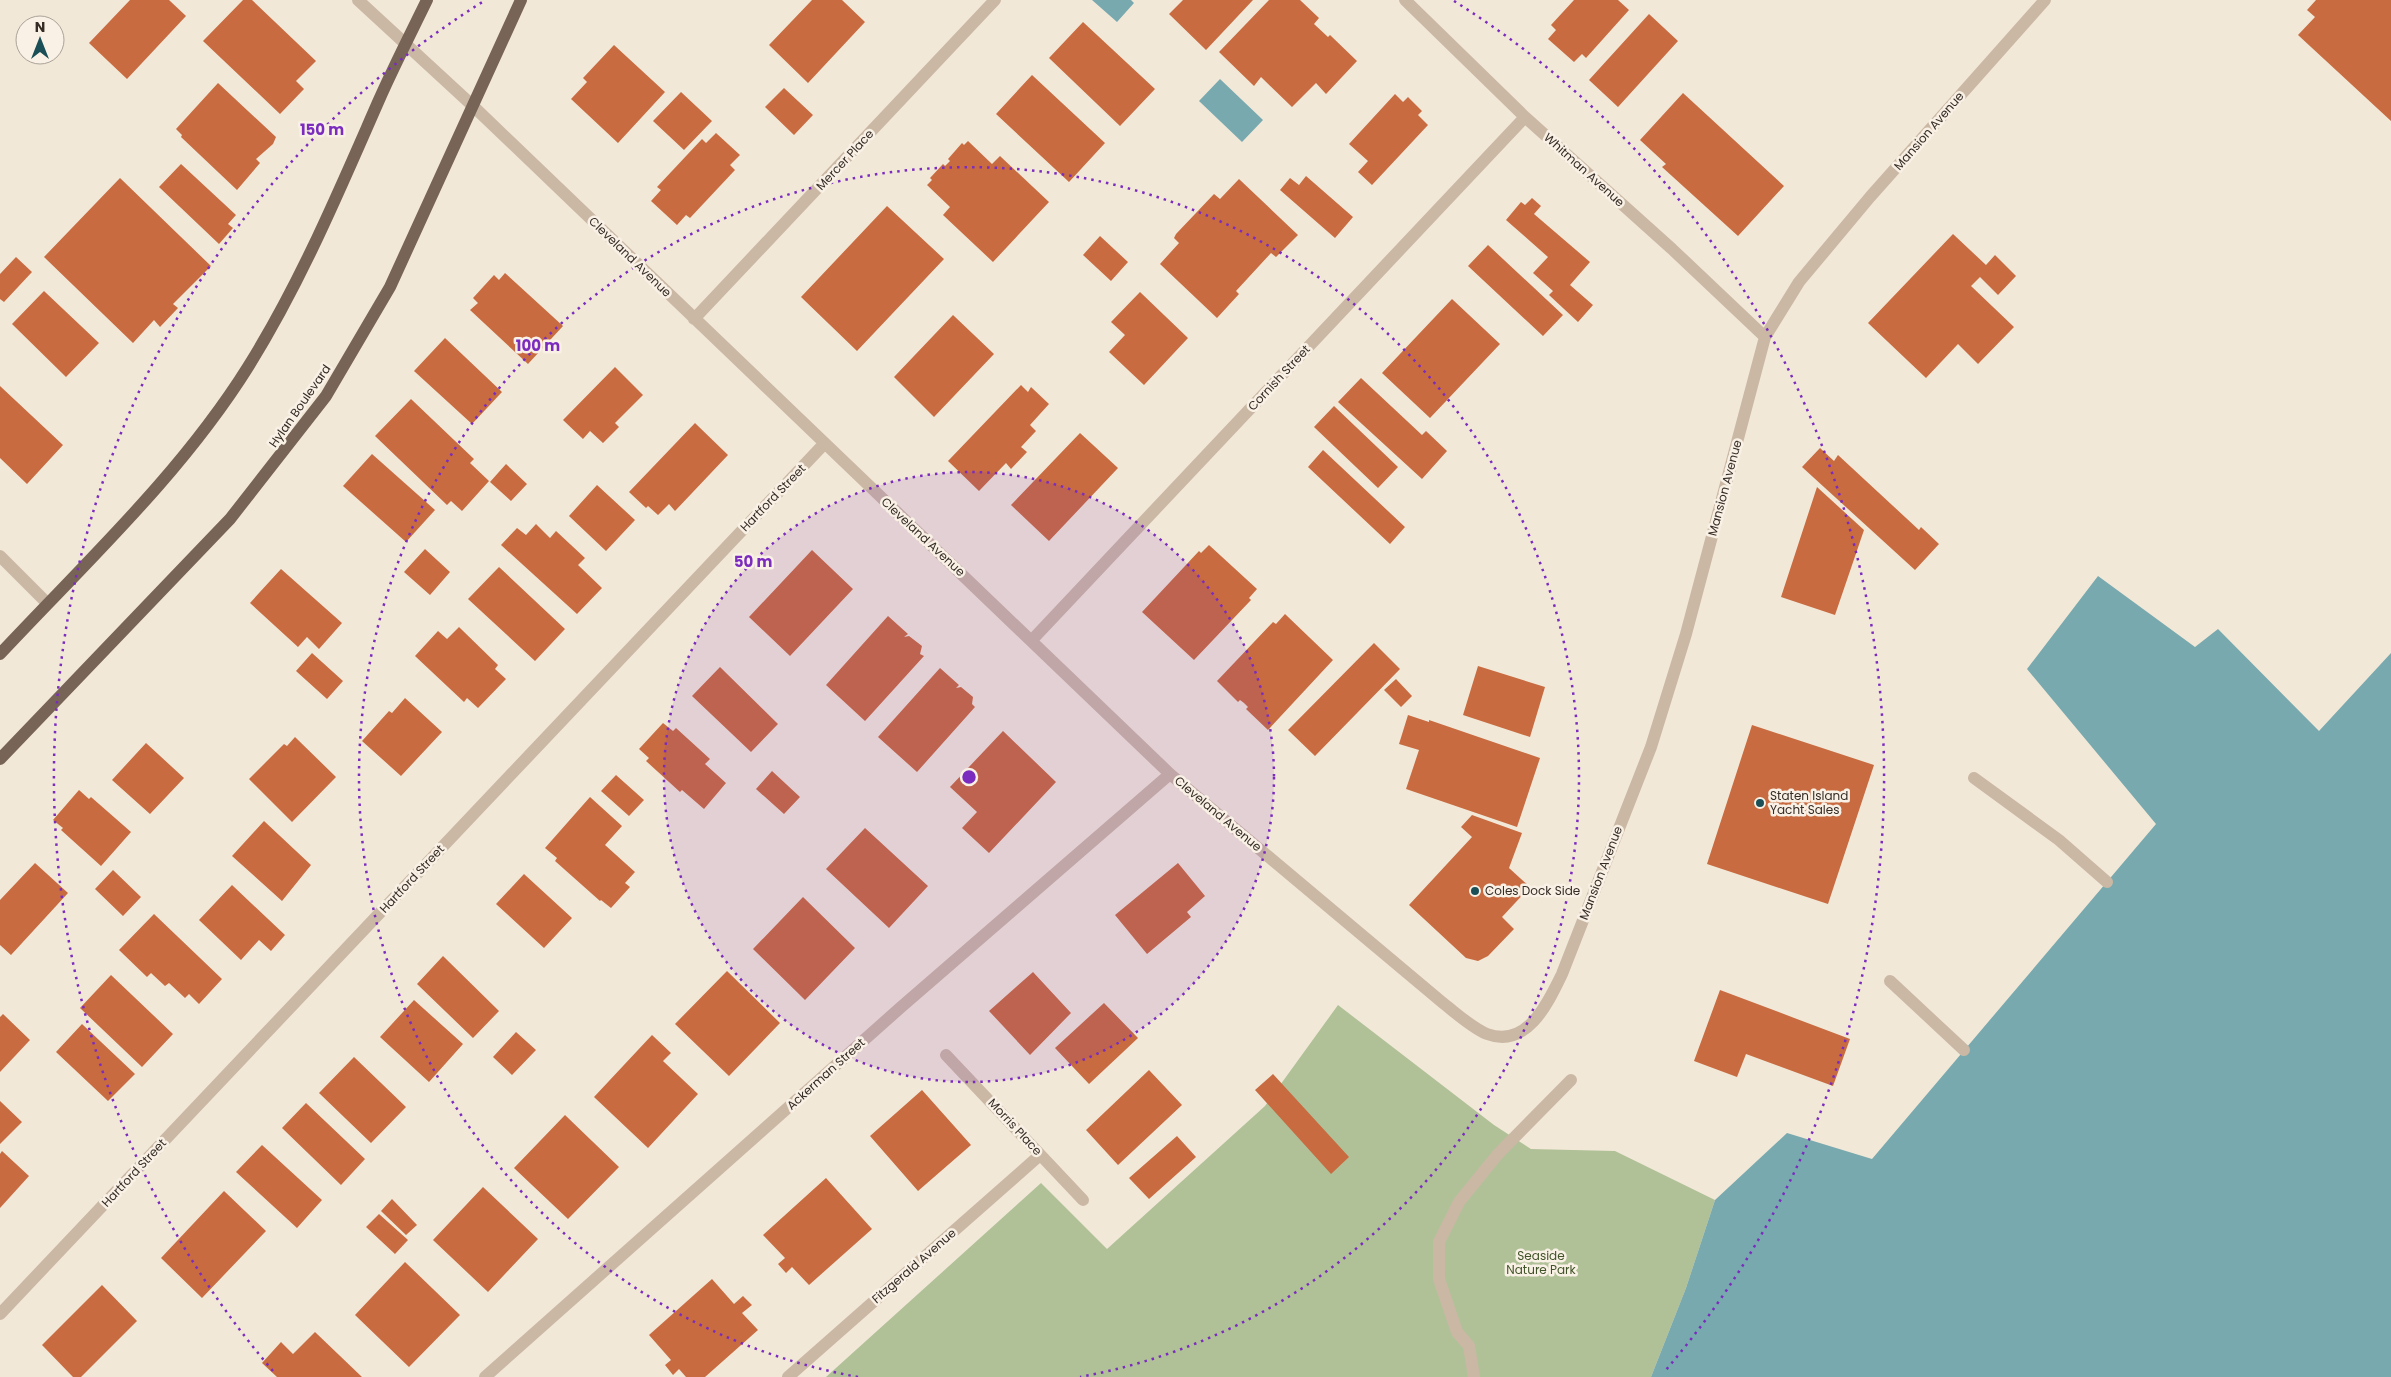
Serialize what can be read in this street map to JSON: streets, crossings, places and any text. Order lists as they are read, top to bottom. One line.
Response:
{"streets":{"main road":["Hylan Boulevard"],"street":["Mansion Avenue","Mercer Place","Whitman Avenue","Cleveland Avenue","Cornish Street","Hartford Street","Ackerman Street","Morris Place","Fitzgerald Avenue"]},"crossings":[["Mansion Avenue","Whitman Avenue"],["Mansion Avenue","Cleveland Avenue"],["Mercer Place","Cleveland Avenue"],["Whitman Avenue","Cornish Street"],["Cleveland Avenue","Cornish Street"],["Cleveland Avenue","Hylan Boulevard"],["Cleveland Avenue","Hartford Street"],["Cleveland Avenue","Ackerman Street"],["Morris Place","Fitzgerald Avenue"]],"parks":["Seaside Nature Park"],"places":["Staten Island Yacht Sales","Coles Dock Side"],"north":"top","rings":["150 m","100 m","50 m"]}
